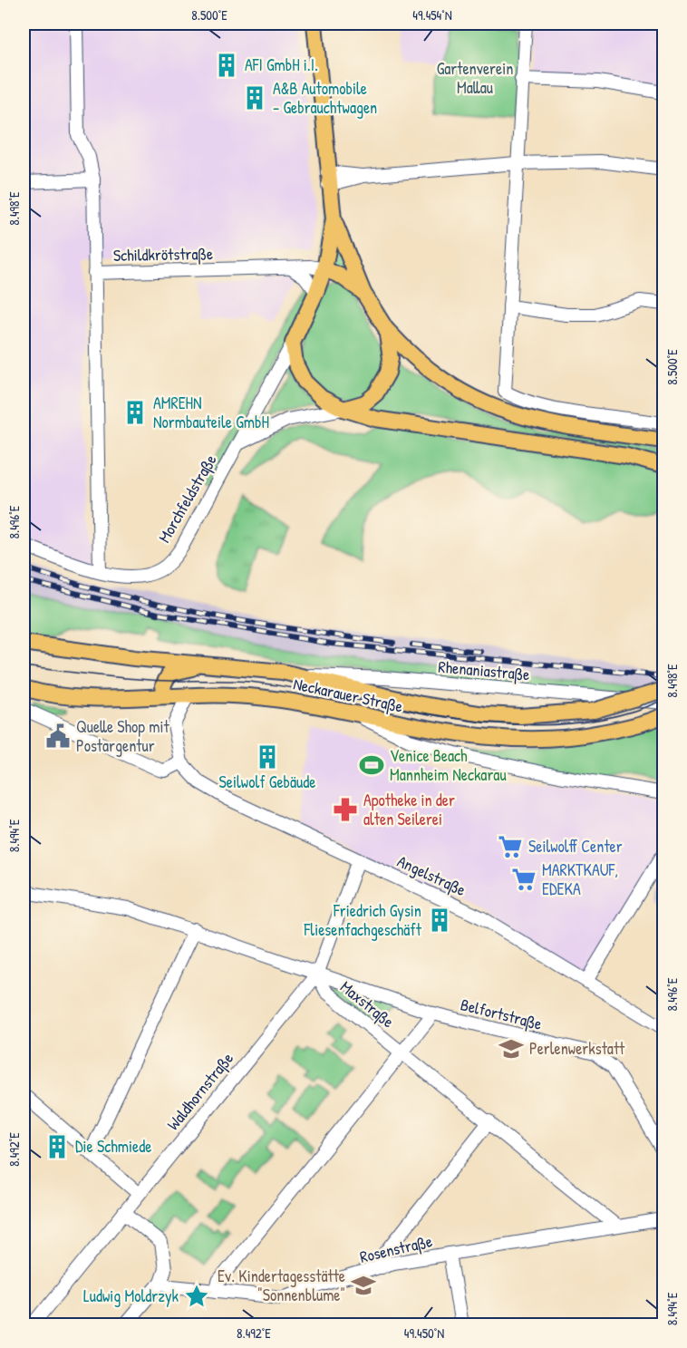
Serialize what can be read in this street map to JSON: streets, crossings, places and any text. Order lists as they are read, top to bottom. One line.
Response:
{"streets":{"main road":["Morchfeldstraße","Neckarauer Straße"],"street":["Schildkrötstraße","Rhenaniastraße","Angelstraße","Maxstraße","Belfortstraße","Waldhornstraße","Rosenstraße"]},"crossings":[["Schildkrötstraße","Morchfeldstraße"],["Rhenaniastraße","Neckarauer Straße"],["Angelstraße","Waldhornstraße"],["Maxstraße","Belfortstraße"],["Maxstraße","Waldhornstraße"],["Maxstraße","Rosenstraße"],["Belfortstraße","Waldhornstraße"]],"parks":["Gartenverein Mallau"],"places":{"building":["AFI GmbH i.I.","A&B Automobile - Gebrauchtwagen","AMREHN Normbauteile GmbH","Seilwolf Gebäude","Friedrich Gysin Fliesenfachgeschäft","Die Schmiede"],"public building":["Quelle Shop mit Postargentur"],"sports":["Venice Beach Mannheim Neckarau"],"pharmacy":["Apotheke in der alten Seilerei"],"supermarket":["Seilwolff Center","MARKTKAUF, EDEKA"],"school or university":["Perlenwerkstatt","Ev. Kindertagesstätte \"Sonnenblume\""],"place":["Ludwig Moldrzyk"]},"coordinates":["8.500°E","49.454°N","8.498°E","8.496°E","8.494°E","8.492°E","49.450°N"]}
